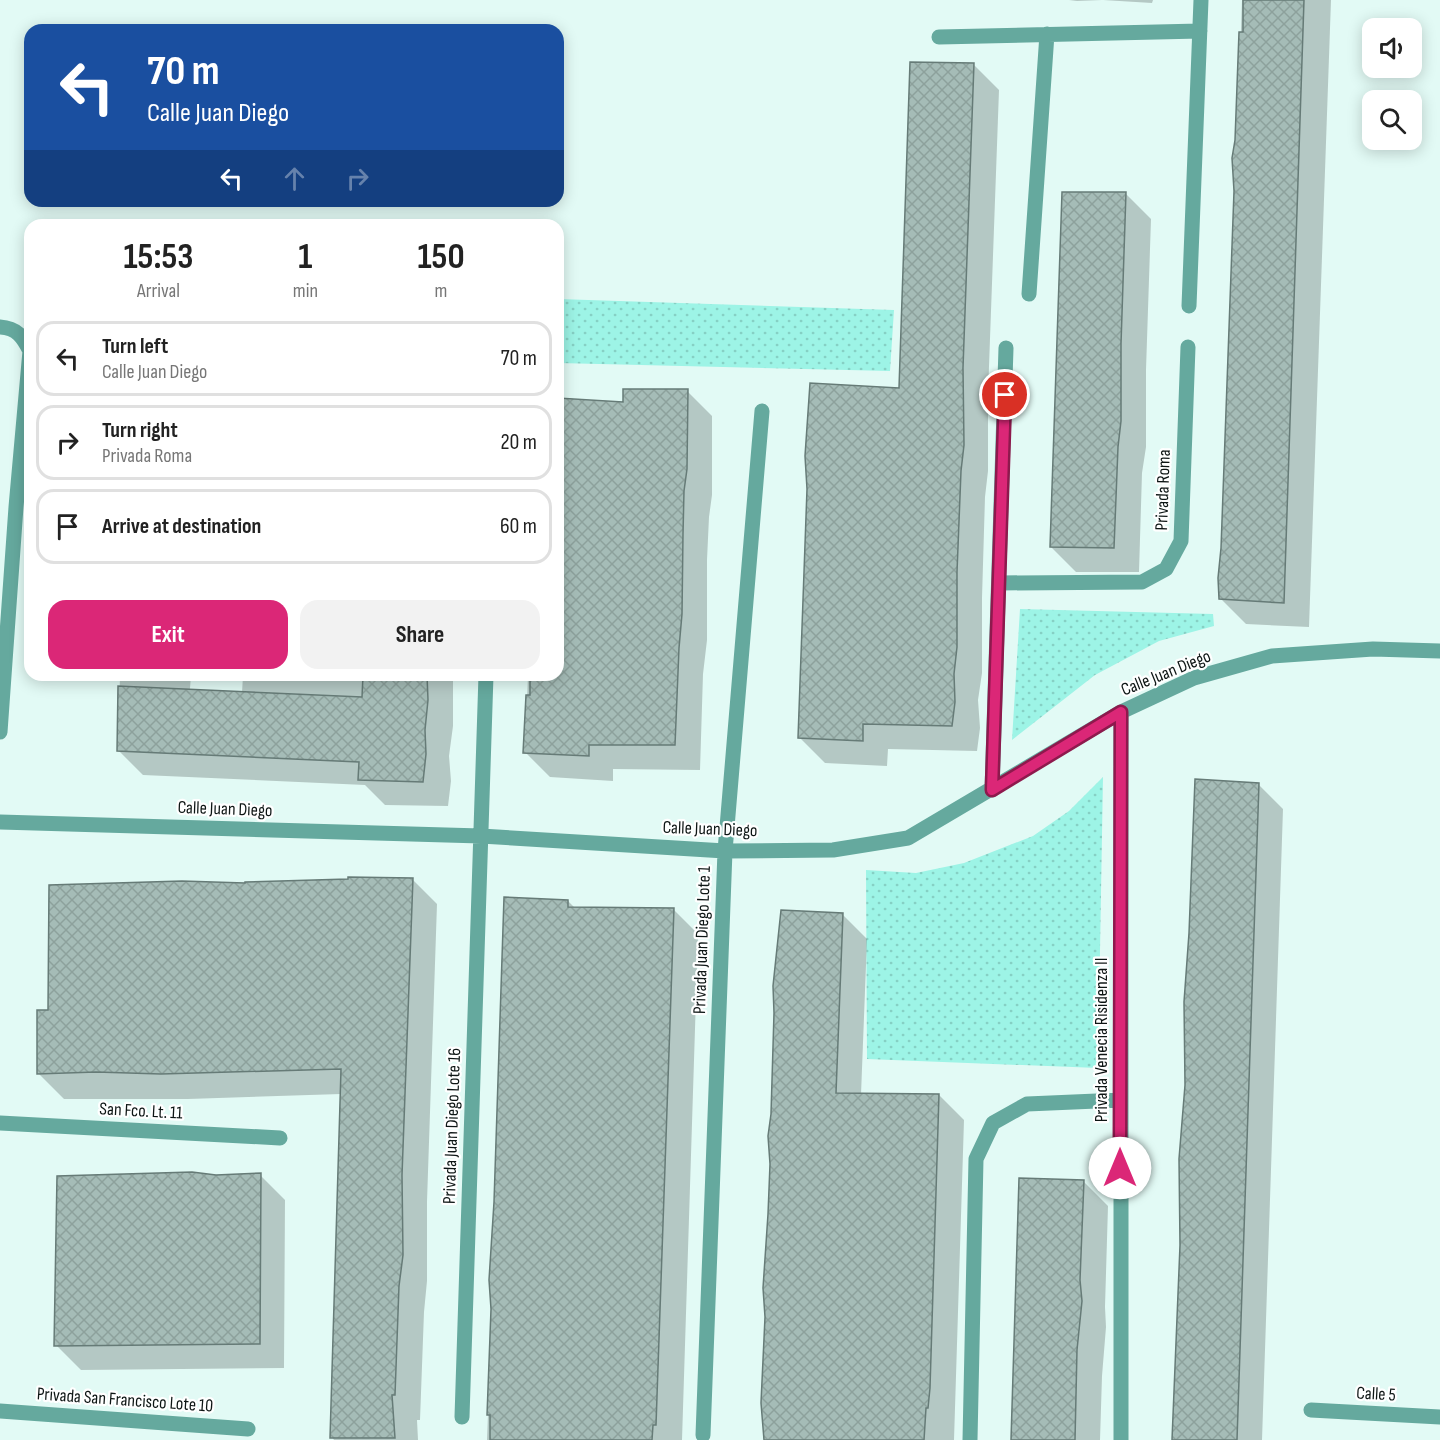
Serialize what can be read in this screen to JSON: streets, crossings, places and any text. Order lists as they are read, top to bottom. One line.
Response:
{"streets":{"street":["Privada Roma","Calle Juan Diego","Privada Juan Diego Lote 1","Privada Venecia Risidenza II","San Fco. Lt. 11","Privada Juan Diego Lote 16","Calle 5","Privada San Francisco Lote 10"]},"crossings":[["Calle Juan Diego","Privada Juan Diego Lote 1"],["Calle Juan Diego","Privada Venecia Risidenza II"],["Calle Juan Diego","Privada Juan Diego Lote 16"]],"page":{"turn":["70 m","Calle Juan Diego"],"eta":["15:53","Arrival","1","min","150","m"],"list":[{"name":"Turn left","note":"Calle Juan Diego","value":"70 m"},{"name":"Turn right","note":"Privada Roma","value":"20 m"},{"name":"Arrive at destination","value":"60 m"}],"buttons":["Exit","Share"]}}
